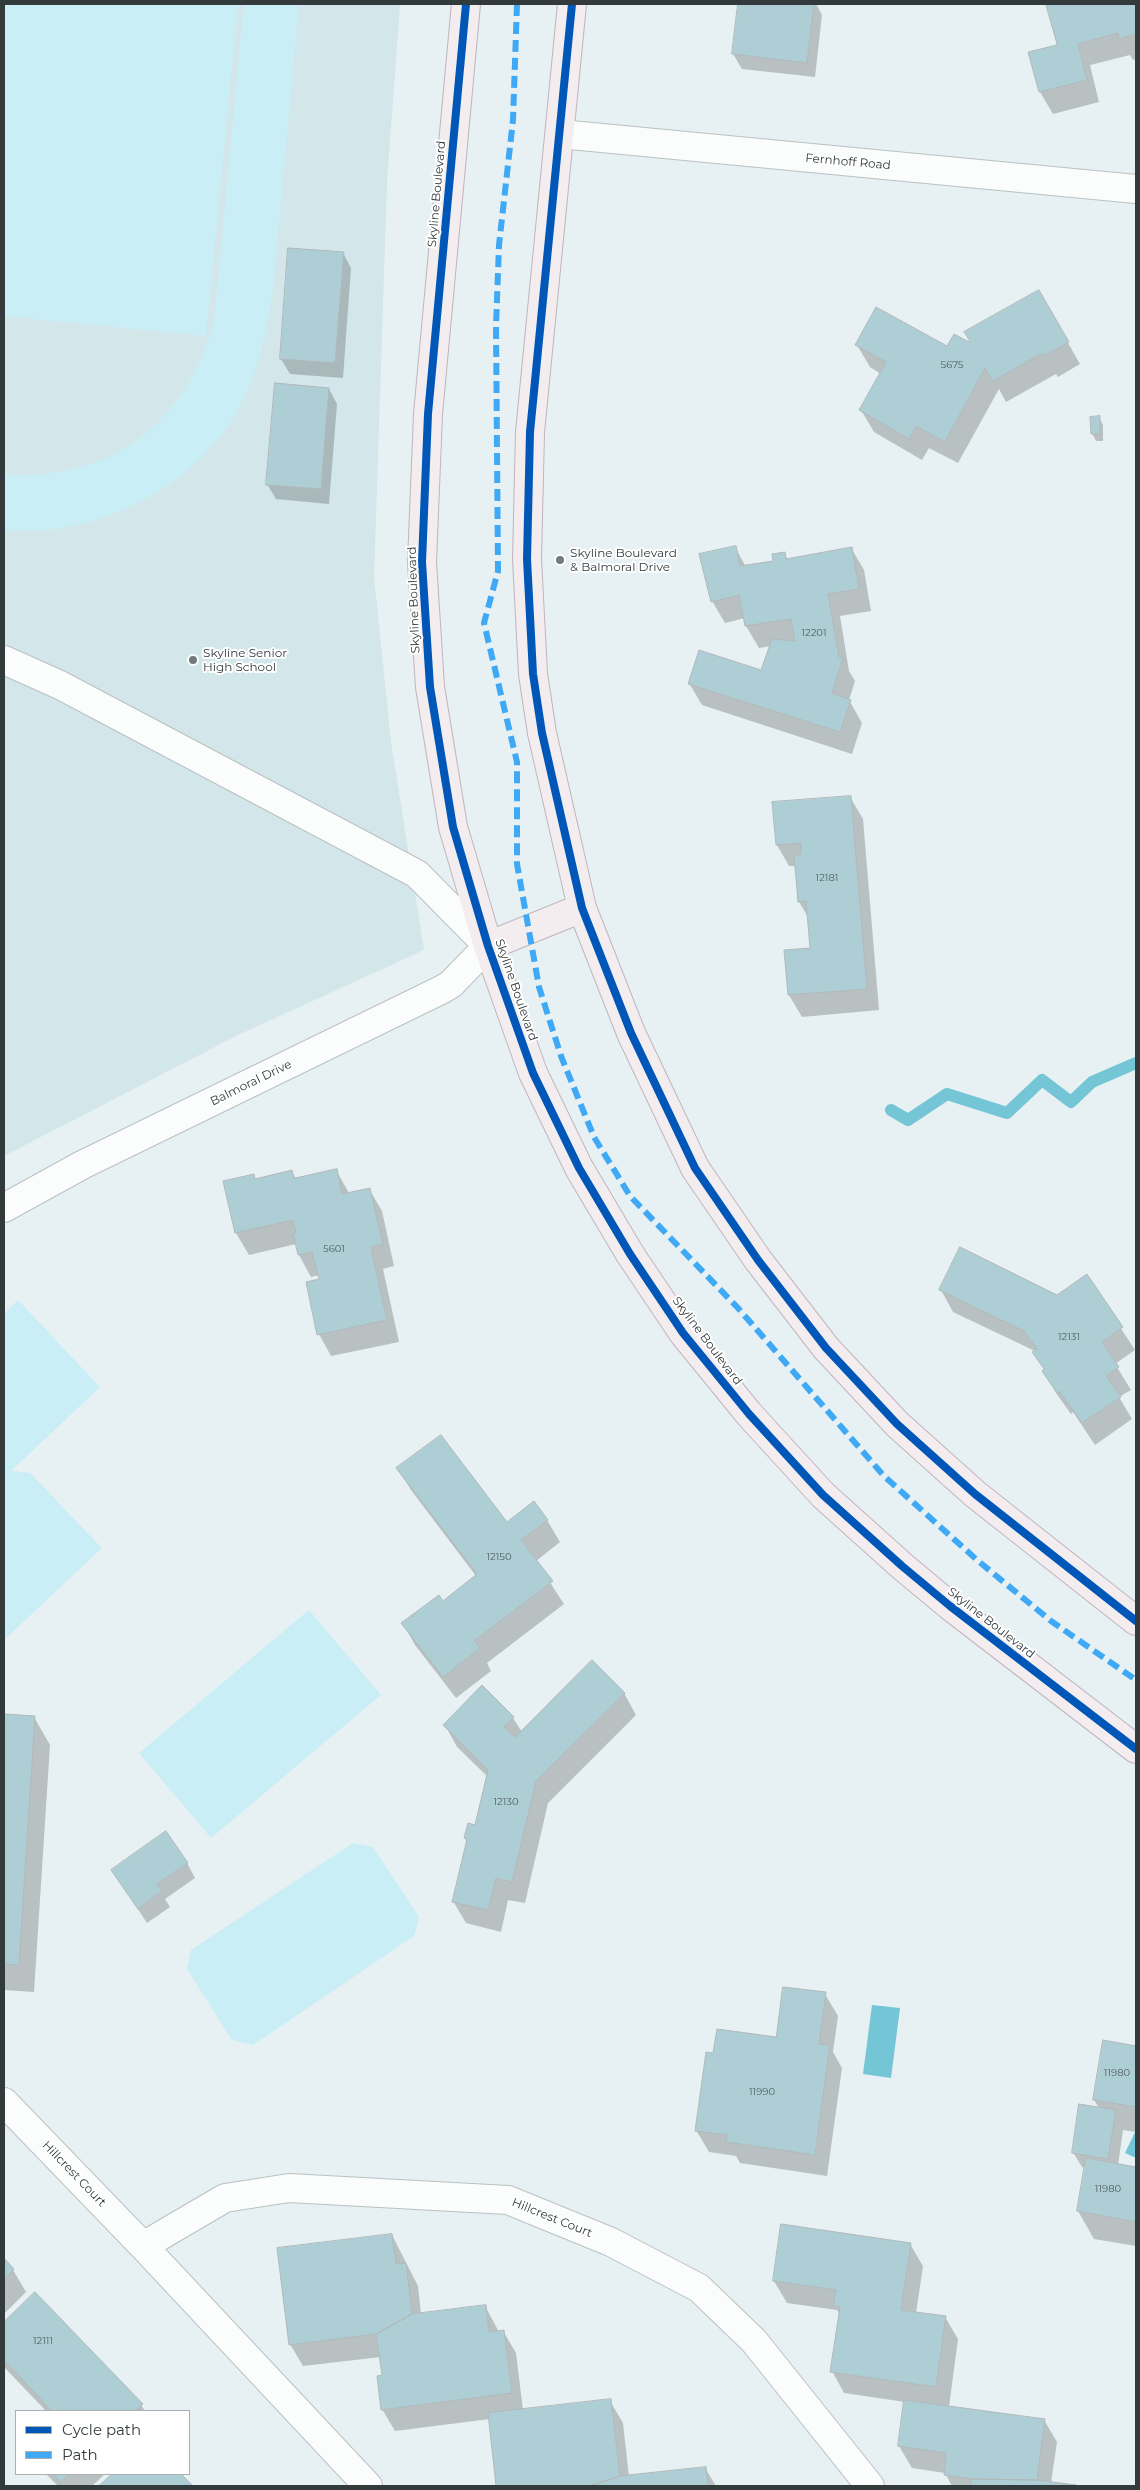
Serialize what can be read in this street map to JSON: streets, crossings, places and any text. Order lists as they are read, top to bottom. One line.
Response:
{"streets":{"main road":["Skyline Boulevard"],"street":["Fernhoff Road","Balmoral Drive","Hillcrest Court"]},"crossings":[["Skyline Boulevard","Balmoral Drive"]],"places":["Skyline Boulevard & Balmoral Drive","Skyline Senior High School"],"house_numbers":["5675","12201","12181","5601","12131","12150","12130","11980","11990","11980","12111"],"legend":["Cycle path","Path"]}
